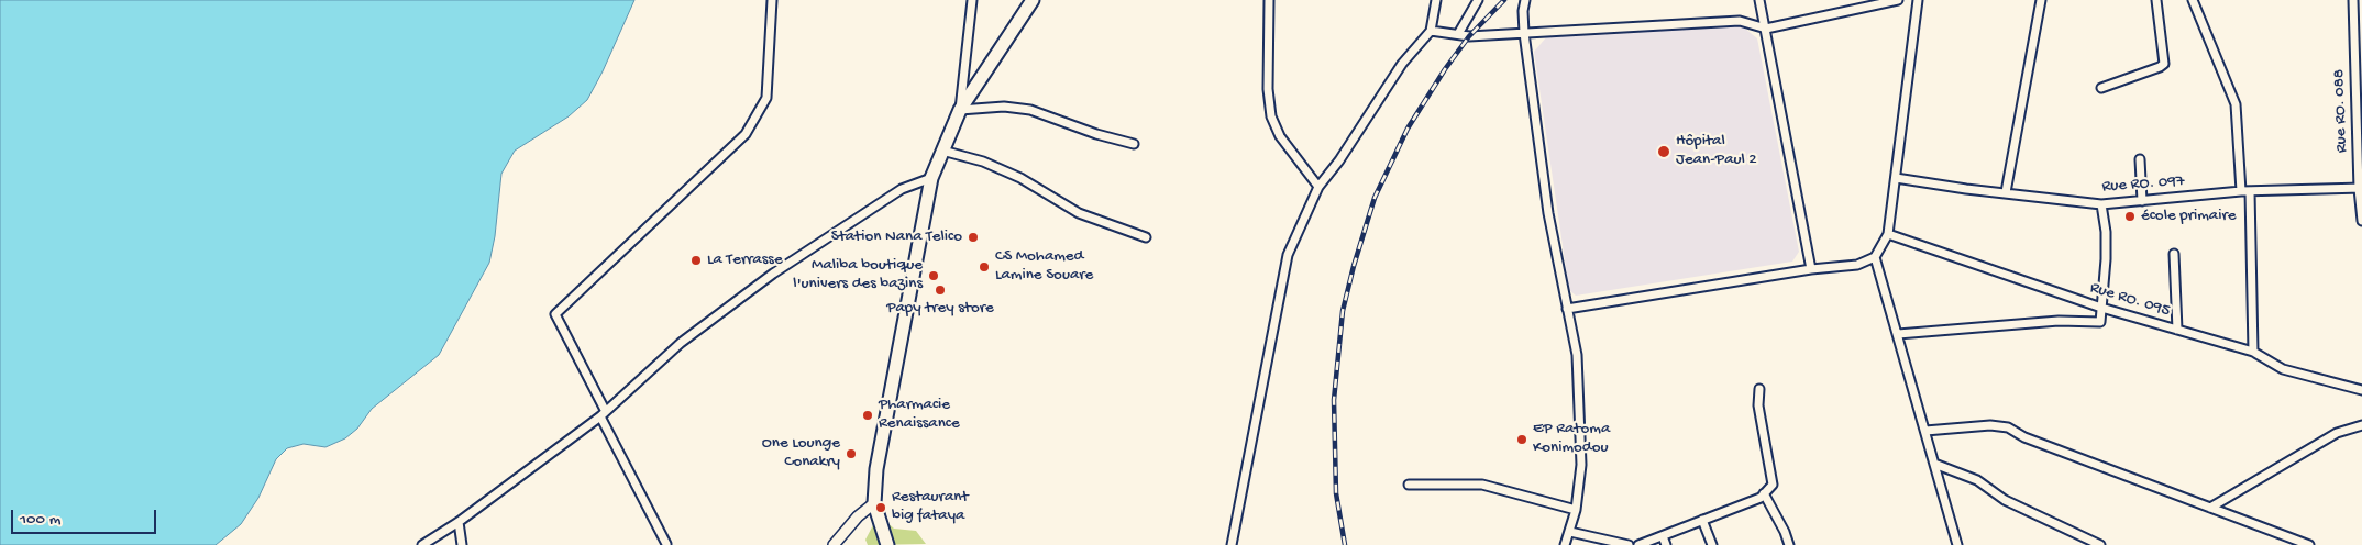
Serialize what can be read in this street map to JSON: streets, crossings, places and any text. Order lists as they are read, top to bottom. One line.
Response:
{"streets":{"street":["Rue RO. 088","Rue RO. 097","Rue RO. 095"]},"crossings":[["Rue RO. 088","Rue RO. 097"]],"places":["Hôpital Jean-Paul 2","école primaire","Station Nana Telico","La Terrasse","CS Mohamed Lamine Souare","Maliba boutique l'univers des bazins","Papy trey store","Pharmacie Renaissance","EP Ratoma Konimodou","One Lounge Conakry","Restaurant big fataya"],"scale_bar":"100 m"}
